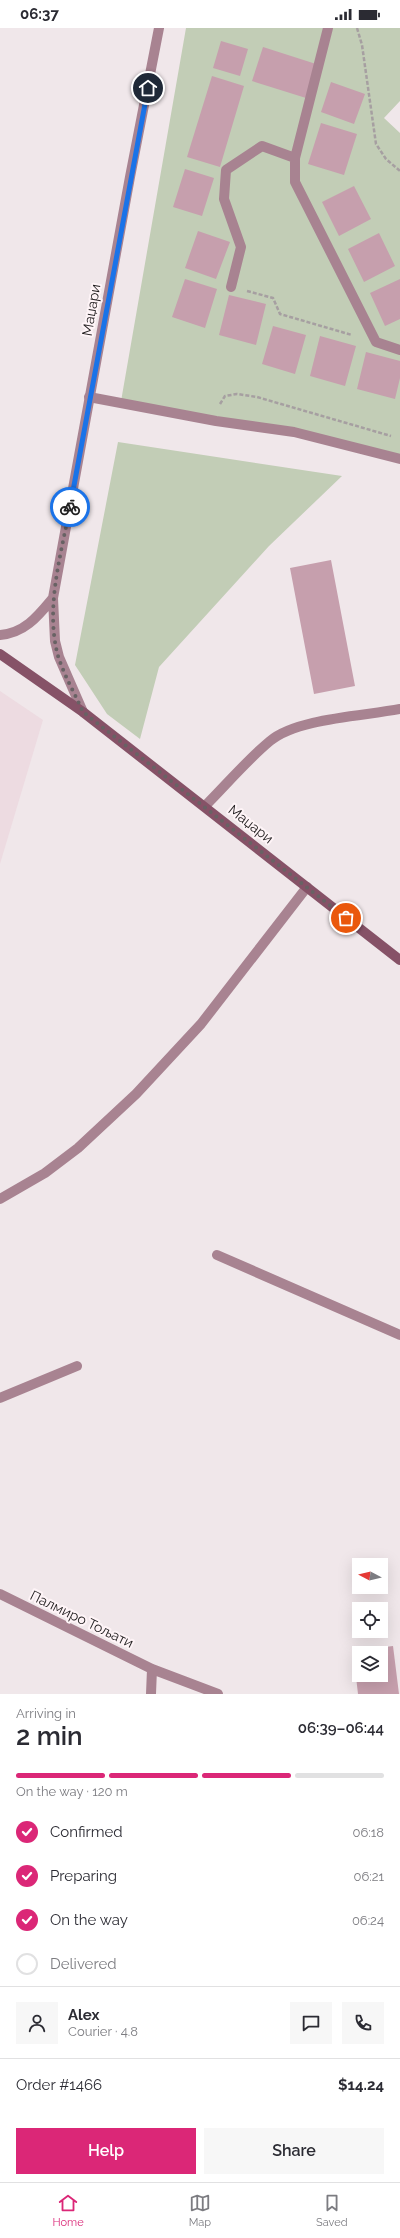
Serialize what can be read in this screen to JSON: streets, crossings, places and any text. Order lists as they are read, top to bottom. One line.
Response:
{"streets":{"street":["Маџари","Палмиро Тољати"]},"north":"left","page":{"status":"06:37","heading":["2 min","Arriving in","06:39–06:44"],"panel":["Alex","Courier · 4.8","Order #1466","$14.24"],"bar":"On the way · 120 m","list":[["Confirmed","06:18"],["Preparing","06:21"],["On the way","06:24"],"Delivered"],"buttons":["Help","Share"],"tabs":["Home","Map","Saved"]}}
